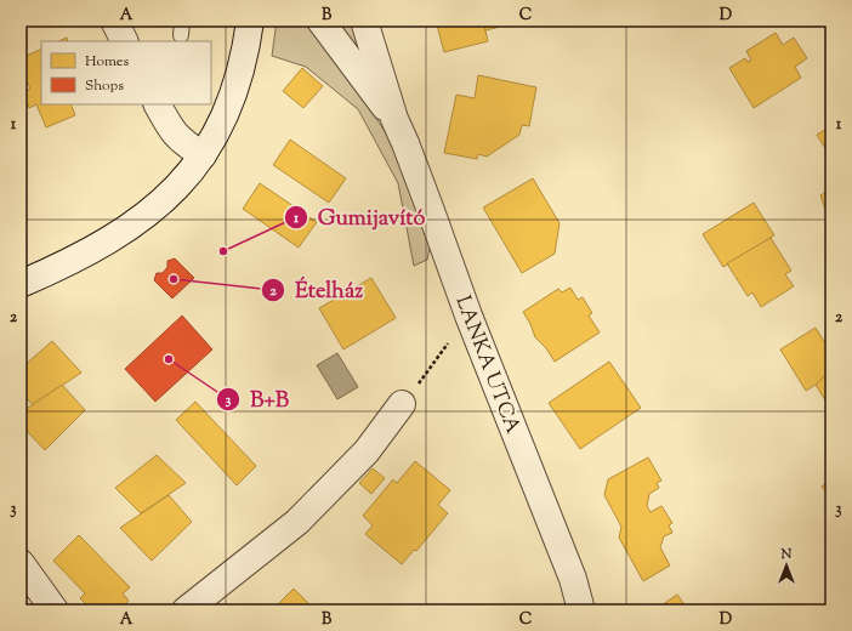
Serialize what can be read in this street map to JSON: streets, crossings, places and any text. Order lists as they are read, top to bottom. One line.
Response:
{"streets":{"street":["LANKA UTCA"]},"places":["Gumijavító","Ételház","B+B"],"legend":["Homes","Shops"],"north":"top","grid":{"columns":["A","B","C","D"],"rows":["1","2","3"]}}
